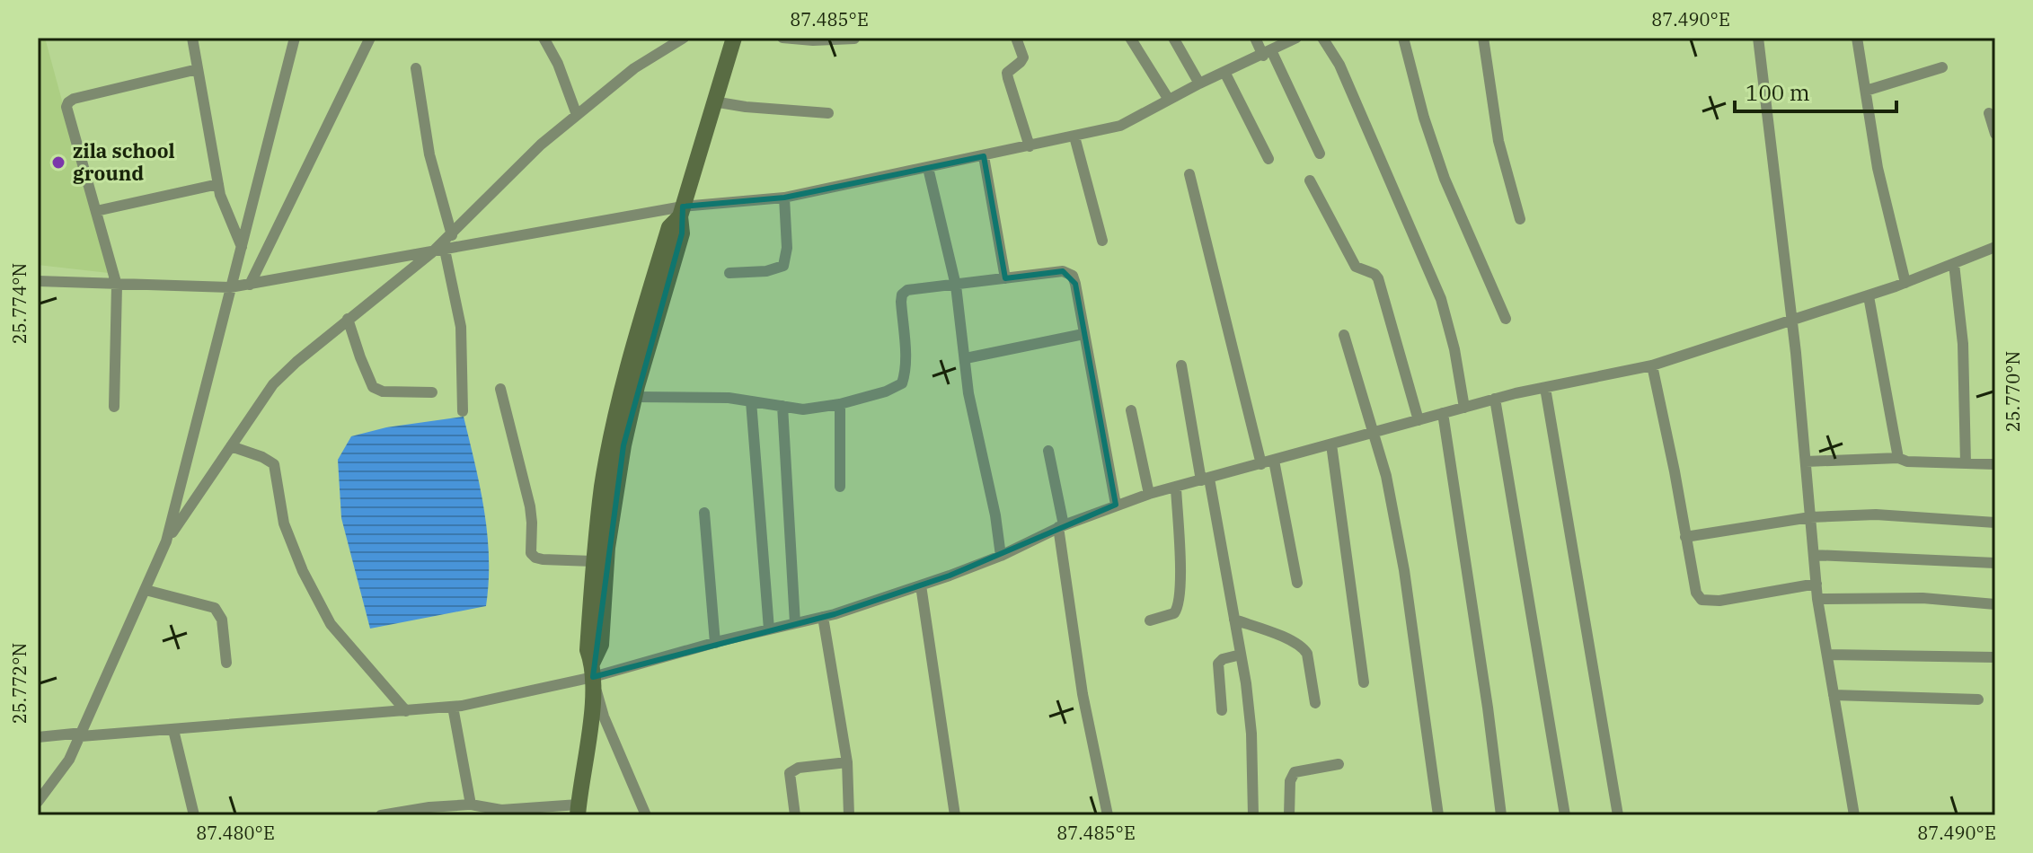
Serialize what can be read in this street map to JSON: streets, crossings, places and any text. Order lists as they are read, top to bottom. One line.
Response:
{"places":["zila school ground"],"scale_bar":"100 m","coordinates":["87.485°E","87.490°E","25.774°N","25.770°N","25.772°N","87.480°E"]}
